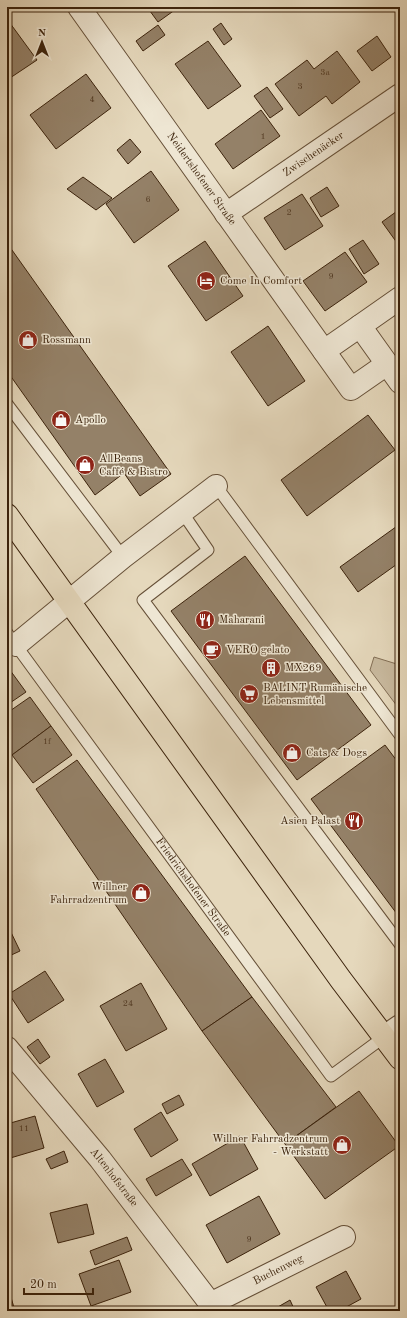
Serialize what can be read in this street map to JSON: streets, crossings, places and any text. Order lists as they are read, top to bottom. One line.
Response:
{"streets":{"street":["Zwischenäcker","Neidertshofener Straße","Friedrichshofener Straße","Altenhofstraße","Buchenweg"]},"crossings":[["Zwischenäcker","Neidertshofener Straße"],["Altenhofstraße","Buchenweg"]],"places":{"hotel":["Come In Comfort"],"shop":["Rossmann","Apollo","AllBeans Caffé & Bistro","Cats & Dogs","Willner Fahrradzentrum","Willner Fahrradzentrum - Werkstatt"],"restaurant":["Maharani","Asien Palast"],"cafe":["VERO gelato"],"building":["MX269"],"supermarket":["BALINT Rumänische Lebensmittel"]},"house_numbers":["3a","3","4","1","6","2","9","1f","24","11","9"],"scale_bar":"20 m","north":"top"}
